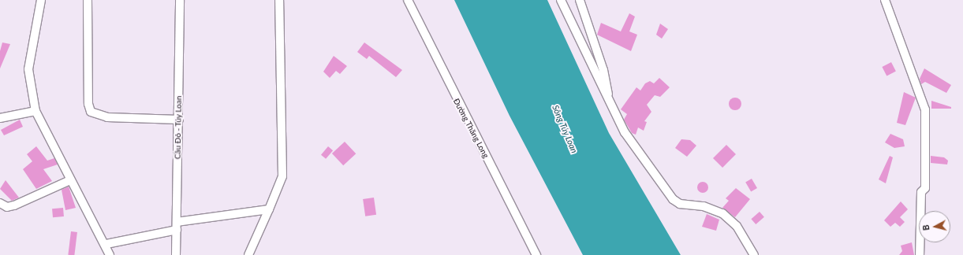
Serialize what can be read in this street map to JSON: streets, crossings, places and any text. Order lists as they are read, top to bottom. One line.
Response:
{"streets":{"street":["Cầu Đỏ - Túy Loan","Đường Thăng Long"]},"water":["Sông Túy Loan"],"north":"left"}
